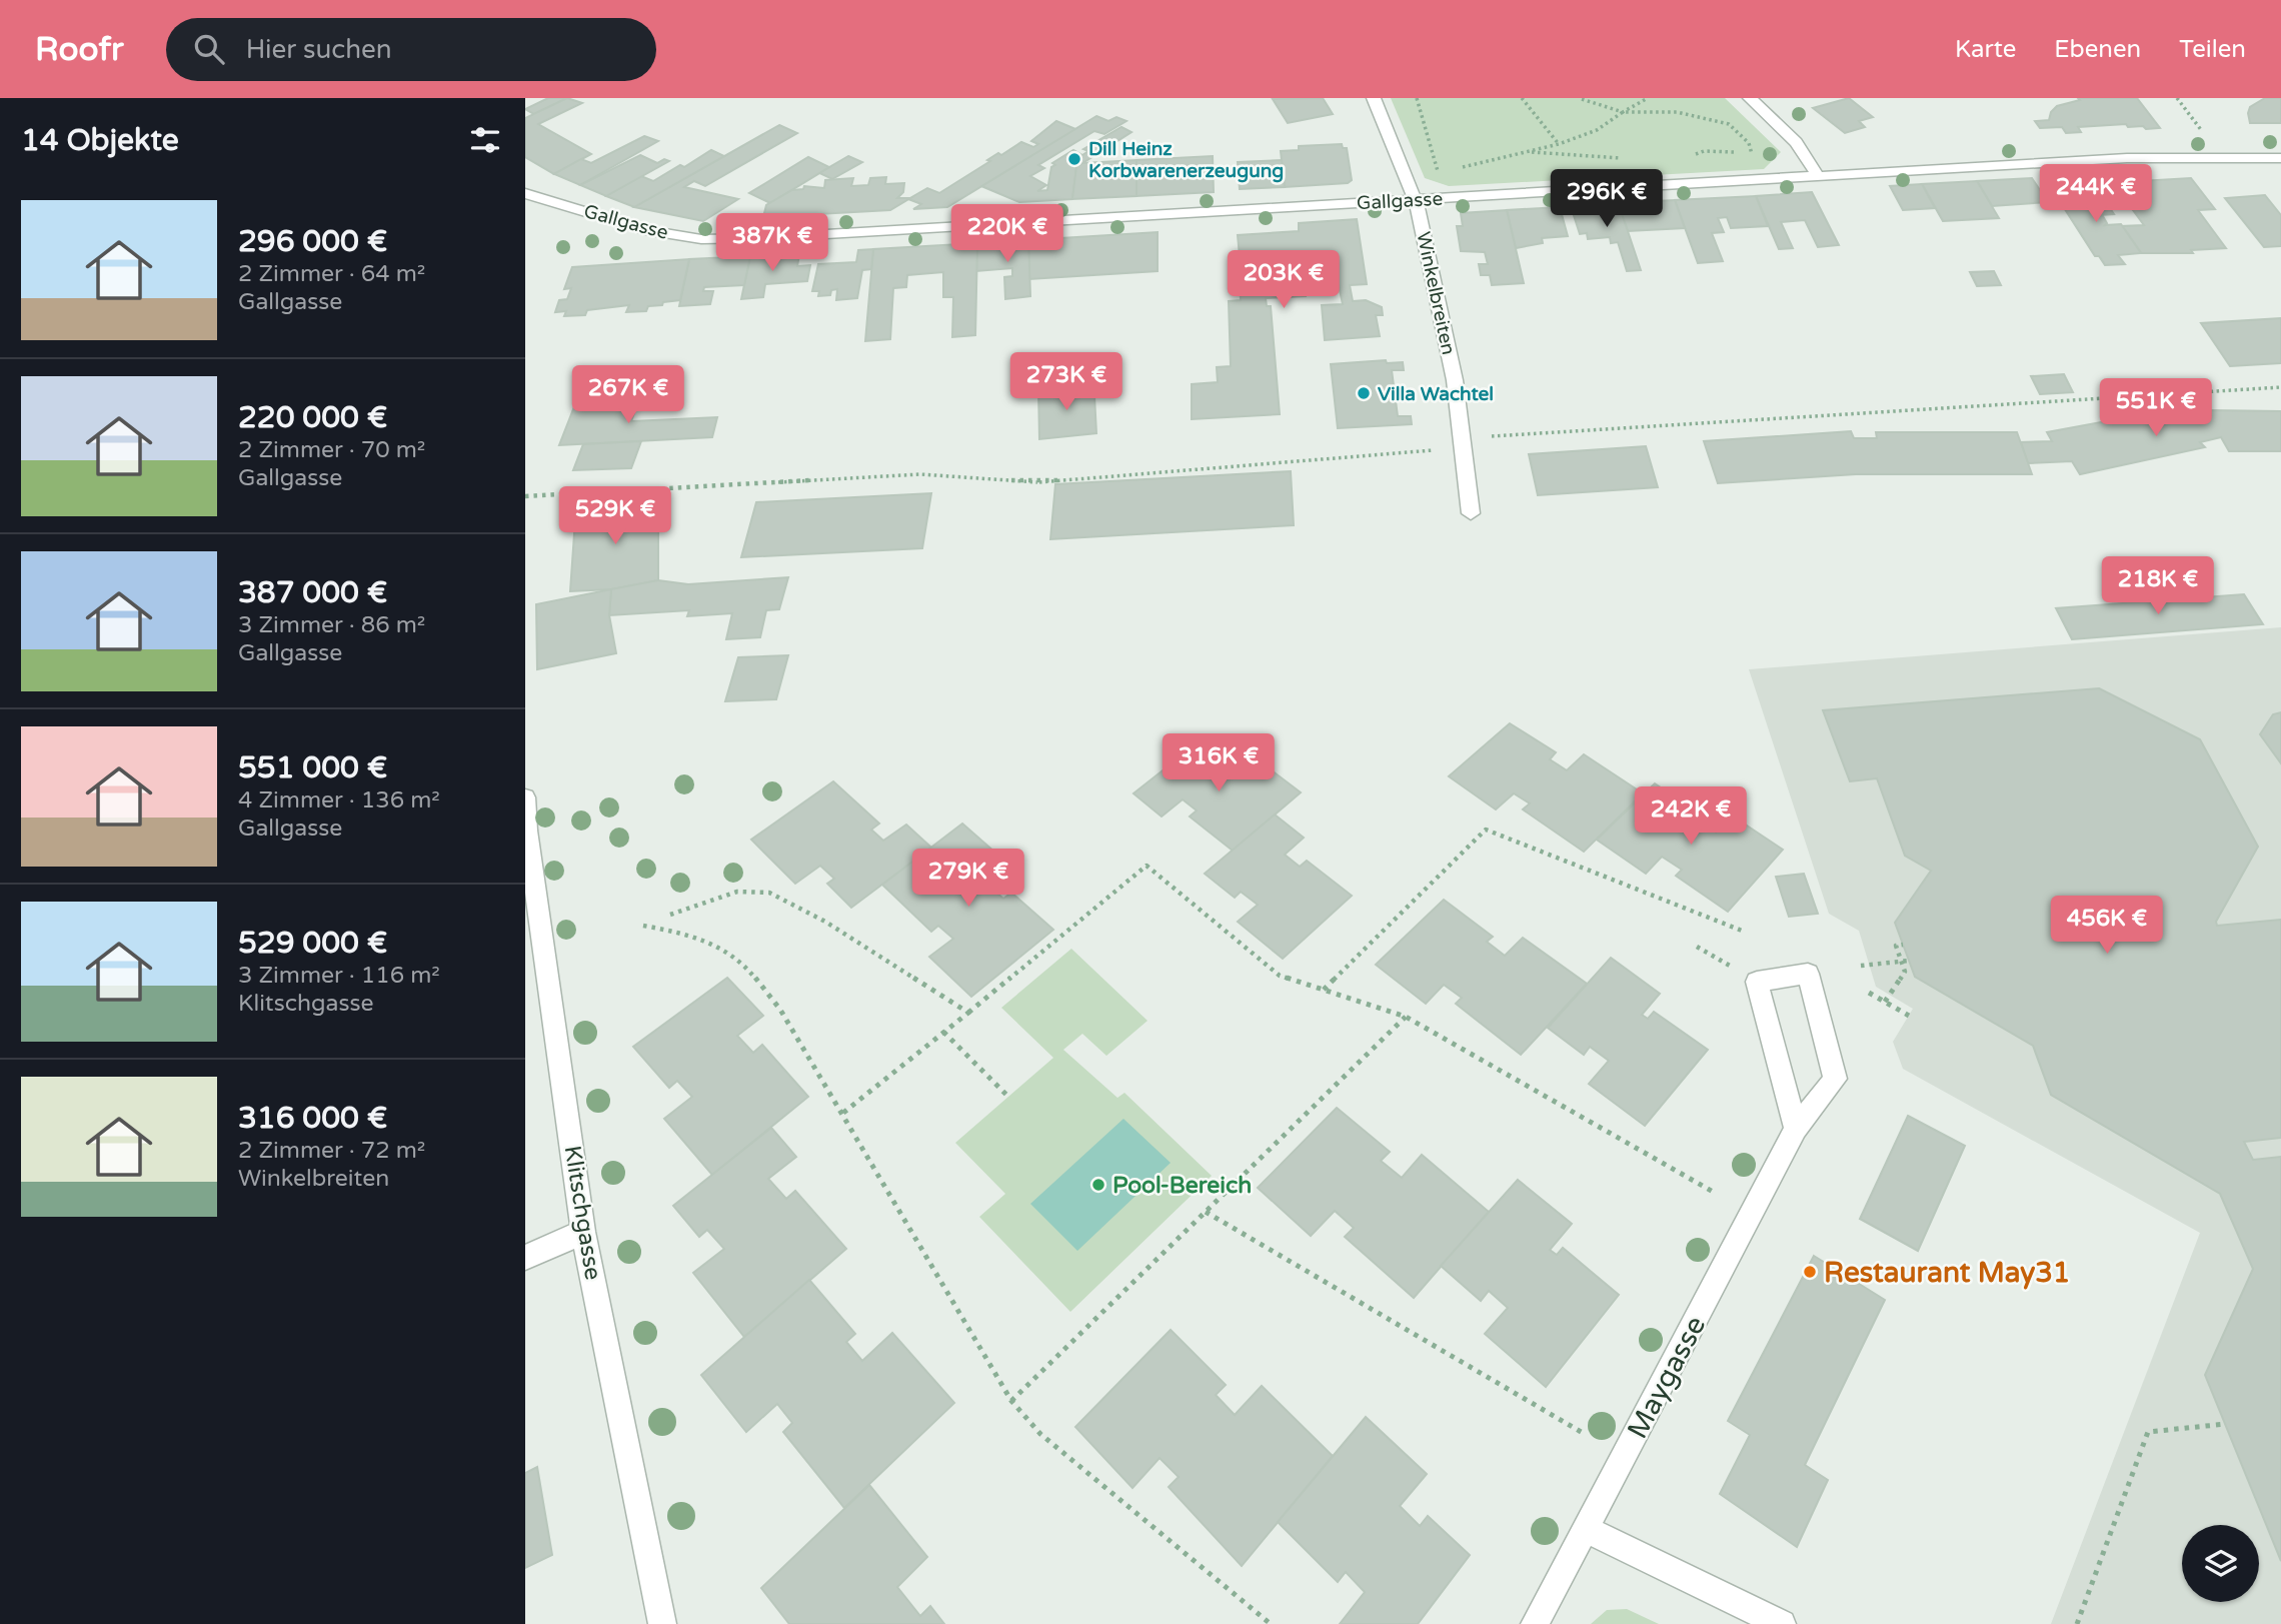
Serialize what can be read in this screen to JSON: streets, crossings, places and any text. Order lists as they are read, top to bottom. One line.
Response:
{"streets":{"street":["Gallgasse","Winkelbreiten","Klitschgasse","Maygasse"]},"crossings":[["Gallgasse","Winkelbreiten"]],"places":["Dill Heinz Korbwarenerzeugung","Villa Wachtel","Pool-Bereich","Restaurant May31"],"page":{"header":"Roofr","search":"Hier suchen","nav":["Karte","Ebenen","Teilen"],"heading":"14 Objekte","price":["244K €","296K €","220K €","387K €","203K €","273K €","267K €","551K €","529K €","218K €","316K €","242K €","279K €","456K €"],"list":[{"name":"296 000 €","note":"2 Zimmer · 64 m² · Gallgasse"},{"name":"220 000 €","note":"2 Zimmer · 70 m² · Gallgasse"},{"name":"387 000 €","note":"3 Zimmer · 86 m² · Gallgasse"},{"name":"551 000 €","note":"4 Zimmer · 136 m² · Gallgasse"},{"name":"529 000 €","note":"3 Zimmer · 116 m² · Klitschgasse"},{"name":"316 000 €","note":"2 Zimmer · 72 m² · Winkelbreiten"}]}}
